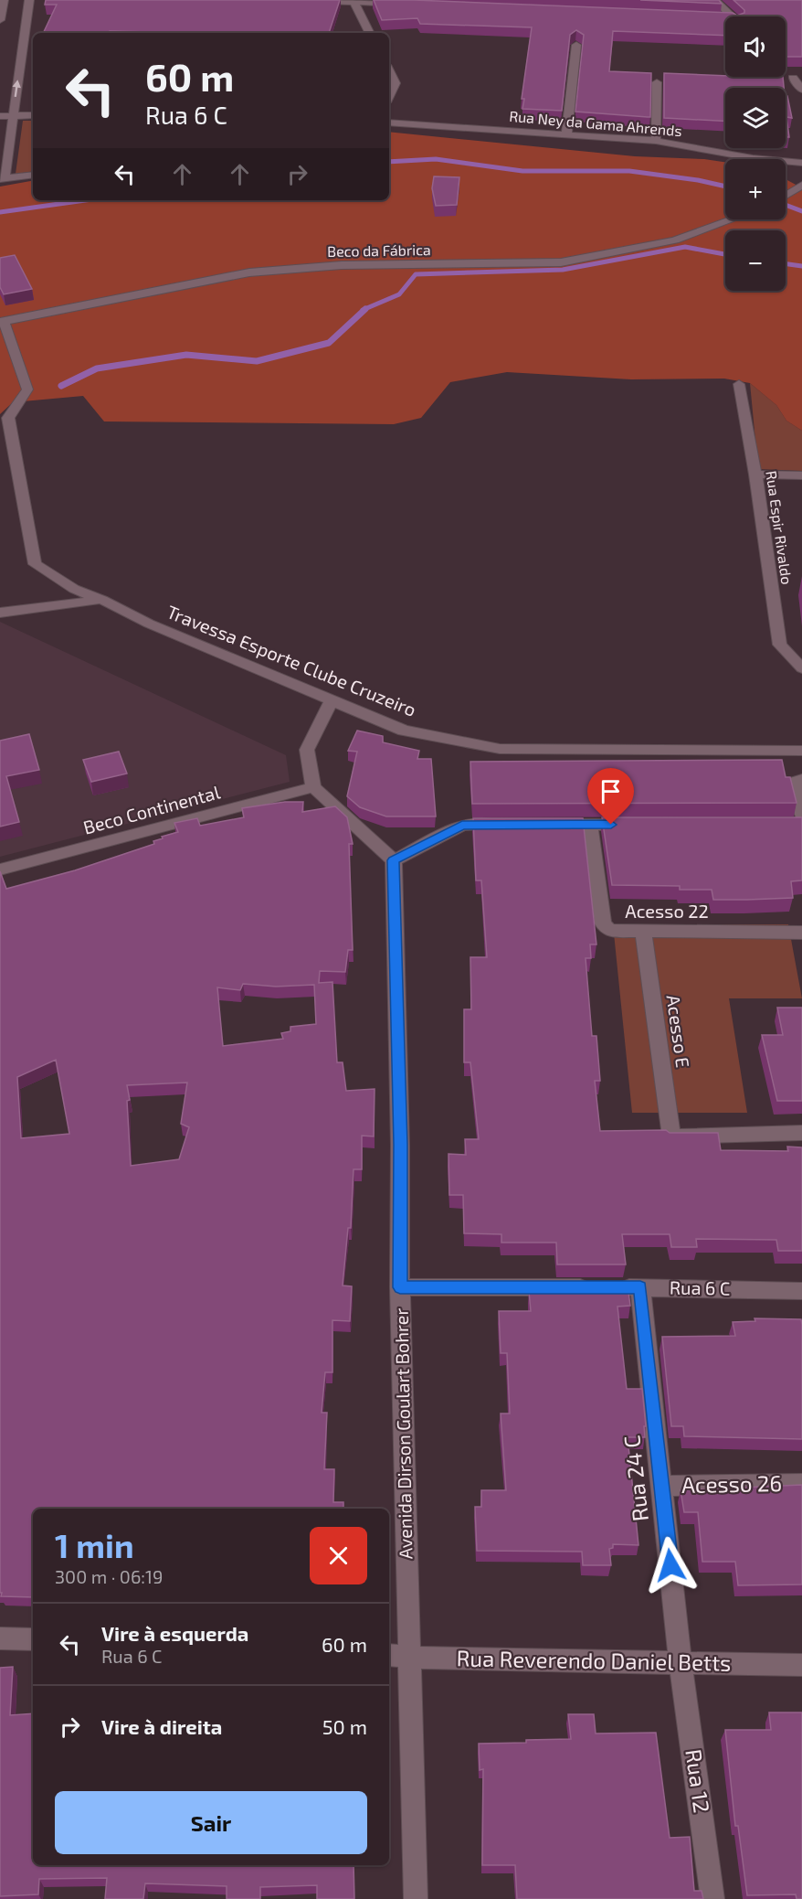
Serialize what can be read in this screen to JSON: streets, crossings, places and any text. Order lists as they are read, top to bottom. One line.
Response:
{"streets":{"street":["Rua Ney da Gama Ahrends","Beco da Fábrica","Rua Espir Rivaldo","Travessa Esporte Clube Cruzeiro","Beco Continental","Acesso 22","Acesso E","Rua 6 C","Avenida Dirson Goulart Bohrer","Rua 24 C","Acesso 26","Rua Reverendo Daniel Betts","Rua 12"]},"crossings":[["Beco da Fábrica","Travessa Esporte Clube Cruzeiro"],["Acesso 22","Acesso E"],["Rua 6 C","Avenida Dirson Goulart Bohrer"],["Rua 6 C","Rua 24 C"],["Avenida Dirson Goulart Bohrer","Rua Reverendo Daniel Betts"],["Rua 24 C","Acesso 26"],["Rua 24 C","Rua Reverendo Daniel Betts"],["Rua 24 C","Rua 12"],["Rua Reverendo Daniel Betts","Rua 12"]],"page":{"map_buttons":["+","−"],"turn":["60 m","Rua 6 C"],"heading":["1 min","300 m · 06:19"],"list":[{"name":"Vire à esquerda","note":"Rua 6 C","value":"60 m"},{"name":"Vire à direita","value":"50 m"}],"buttons":"Sair"}}
